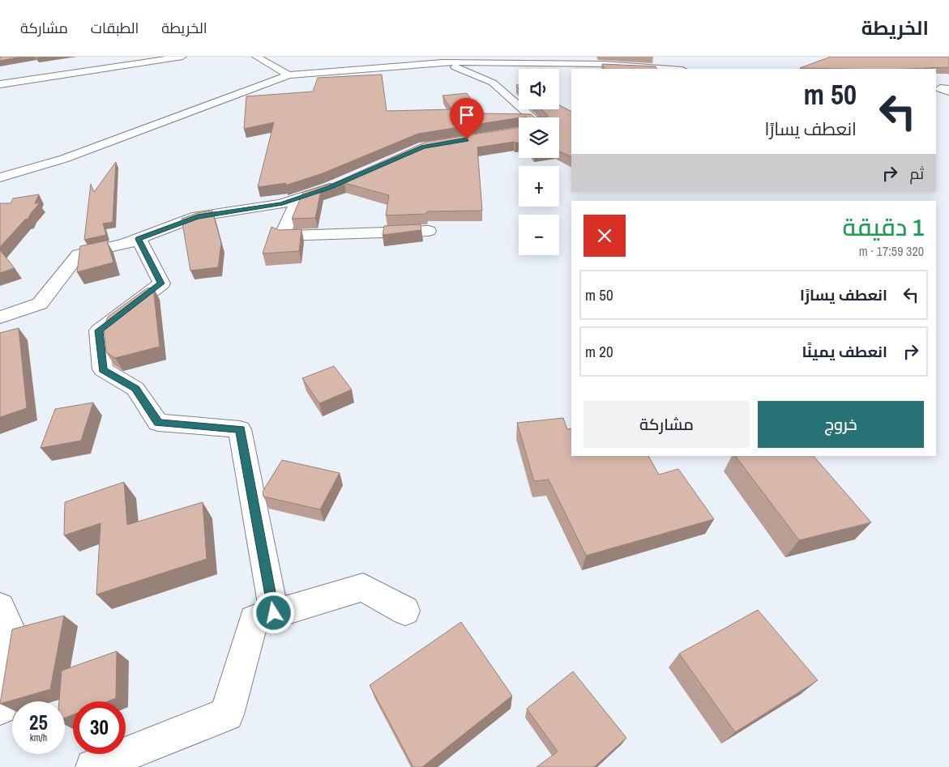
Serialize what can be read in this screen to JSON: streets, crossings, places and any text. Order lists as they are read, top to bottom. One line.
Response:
{"page":{"header":"الخريطة","nav":["الخريطة","الطبقات","مشاركة"],"map_buttons":["+","−"],"turn":["50 m","انعطف يسارًا"],"then":"ثم","heading":["1 دقيقة","320 m · 17:59"],"list":[{"name":"انعطف يسارًا","value":"50 m"},{"name":"انعطف يمينًا","value":"20 m"}],"buttons":["خروج","مشاركة"],"speed":"25 km/h","limit":"30"}}
